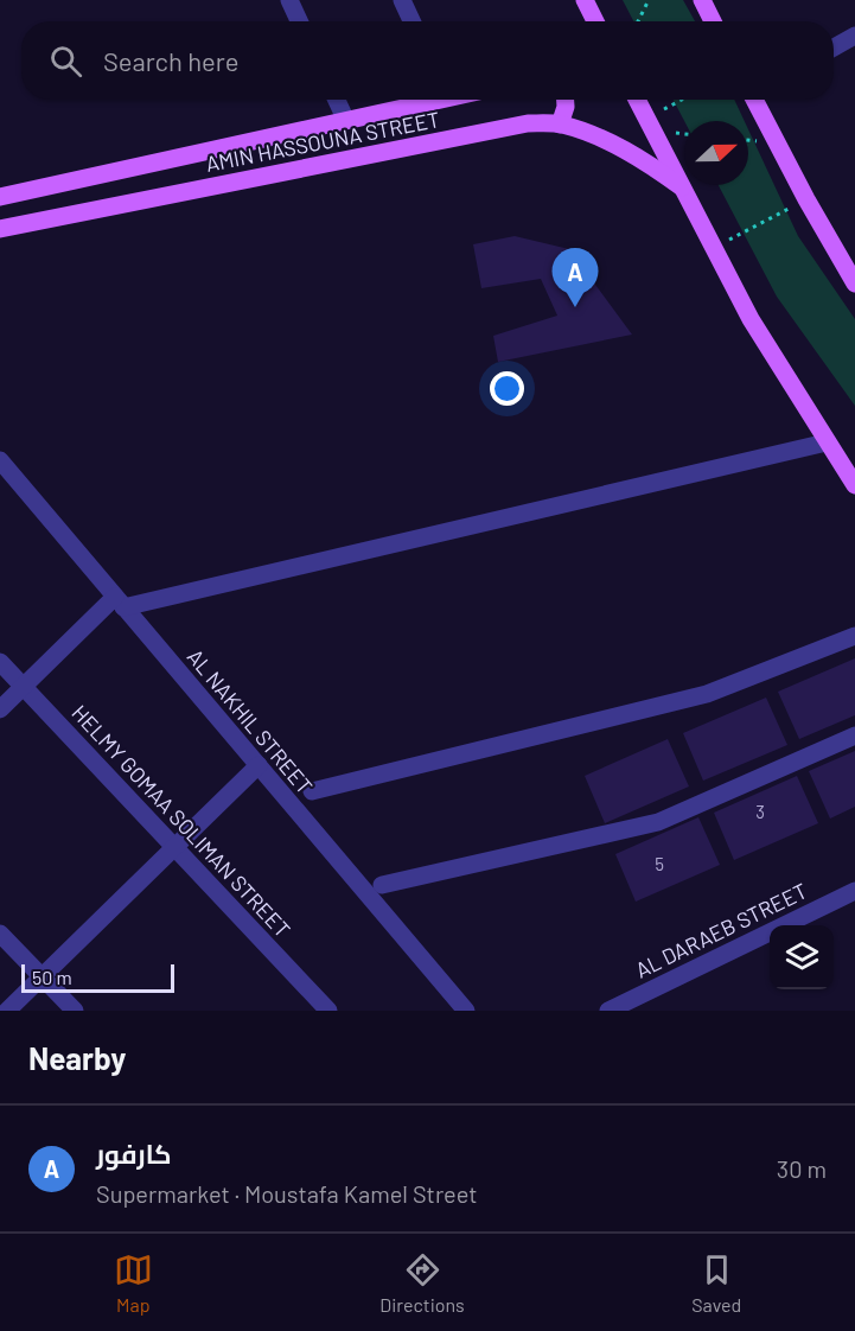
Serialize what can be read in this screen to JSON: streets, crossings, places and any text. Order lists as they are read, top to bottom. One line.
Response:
{"streets":{"main road":["AMIN HASSOUNA STREET"],"street":["AL NAKHIL STREET","HELMY GOMAA SOLIMAN STREET","AL DARAEB STREET"]},"house_numbers":["3","5"],"scale_bar":"50 m","north":"right","page":{"search":"Search here","pins":"A","scale":"50 m","heading":"Nearby","list":[{"mark":"A","name":"كارفور","note":"Supermarket · Moustafa Kamel Street","value":"30 m"}],"nav":["Map","Directions","Saved"]}}
